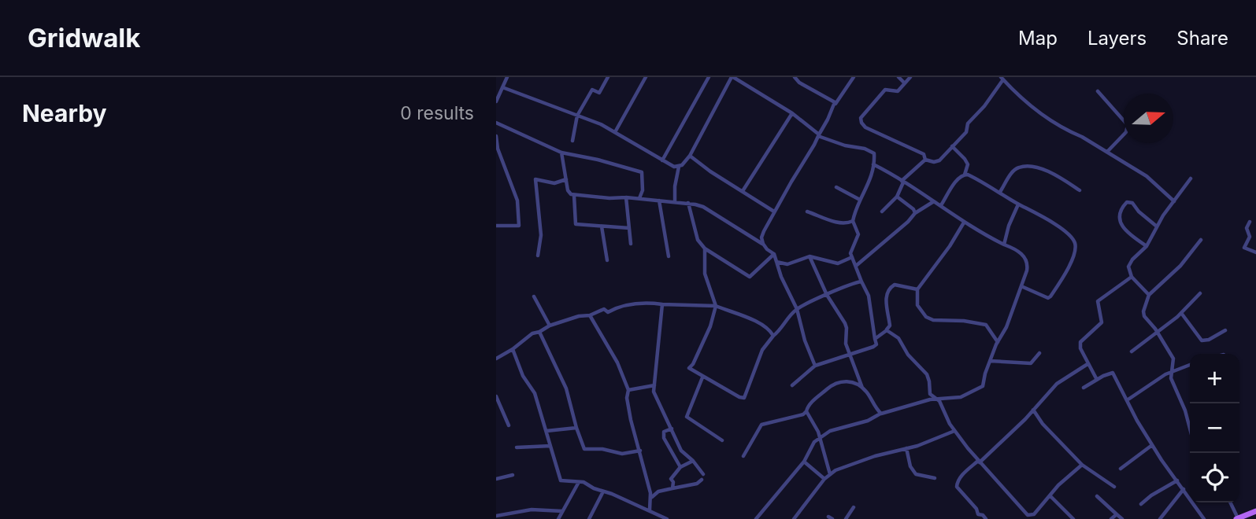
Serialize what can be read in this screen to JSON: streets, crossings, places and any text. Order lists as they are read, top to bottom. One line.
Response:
{"north":"right","page":{"header":"Gridwalk","nav":["Map","Layers","Share"],"heading":["Nearby","0 results"],"map_buttons":["+","−"]}}
